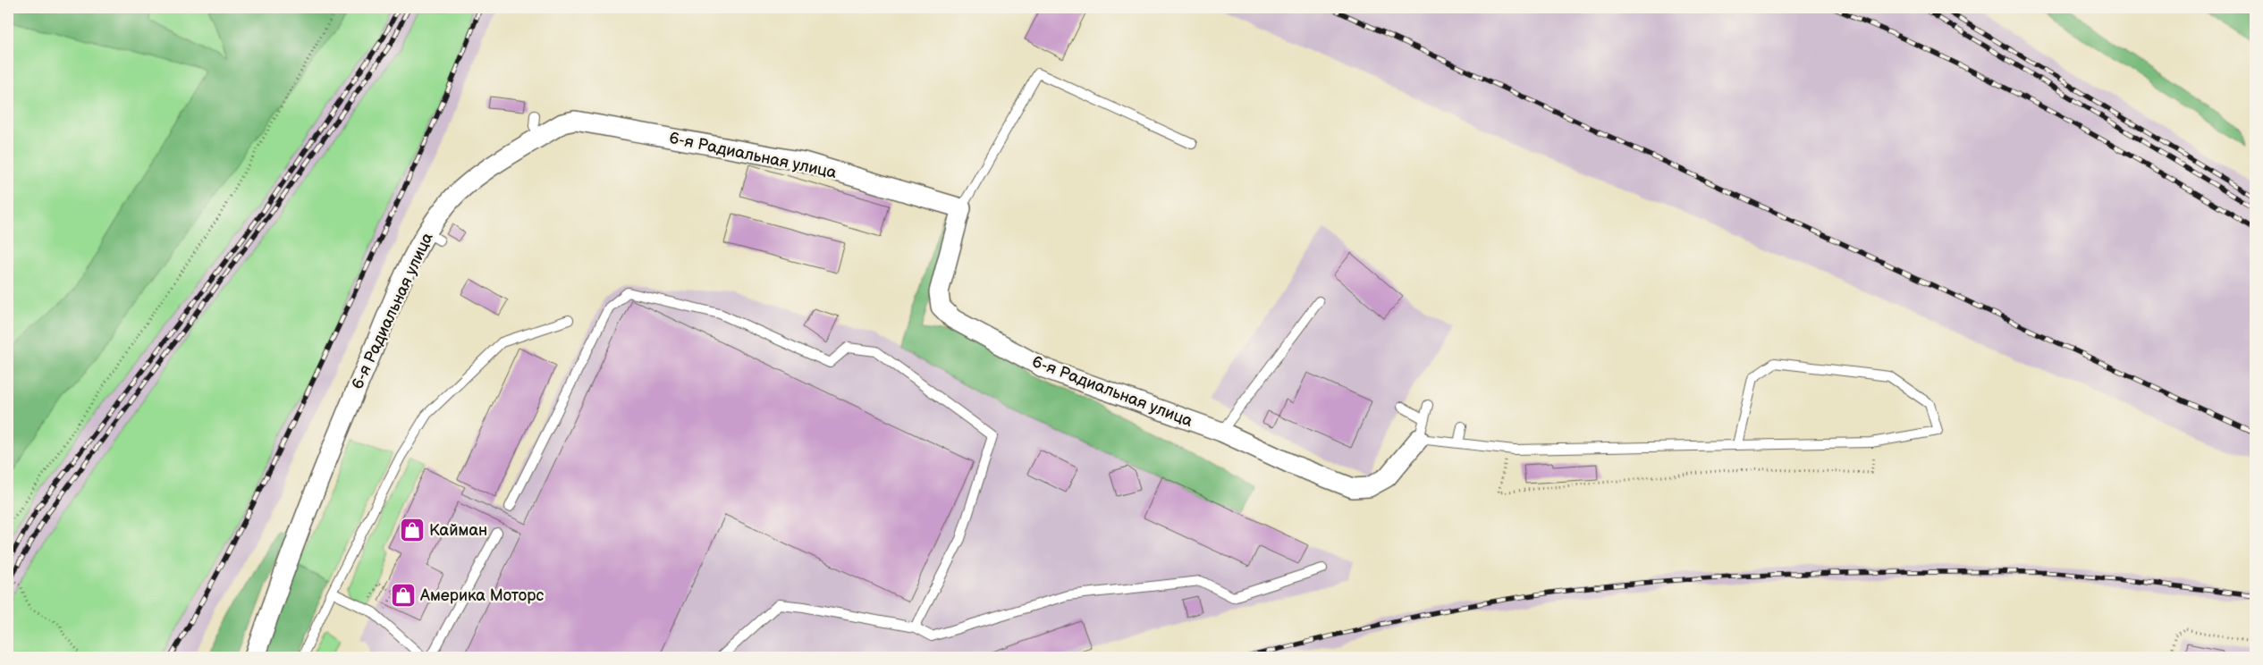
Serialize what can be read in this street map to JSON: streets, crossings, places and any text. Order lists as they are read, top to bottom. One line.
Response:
{"streets":{"street":["6-я Радиальная улица"]},"places":{"shop":["Кайман","Америка Моторс"]}}
